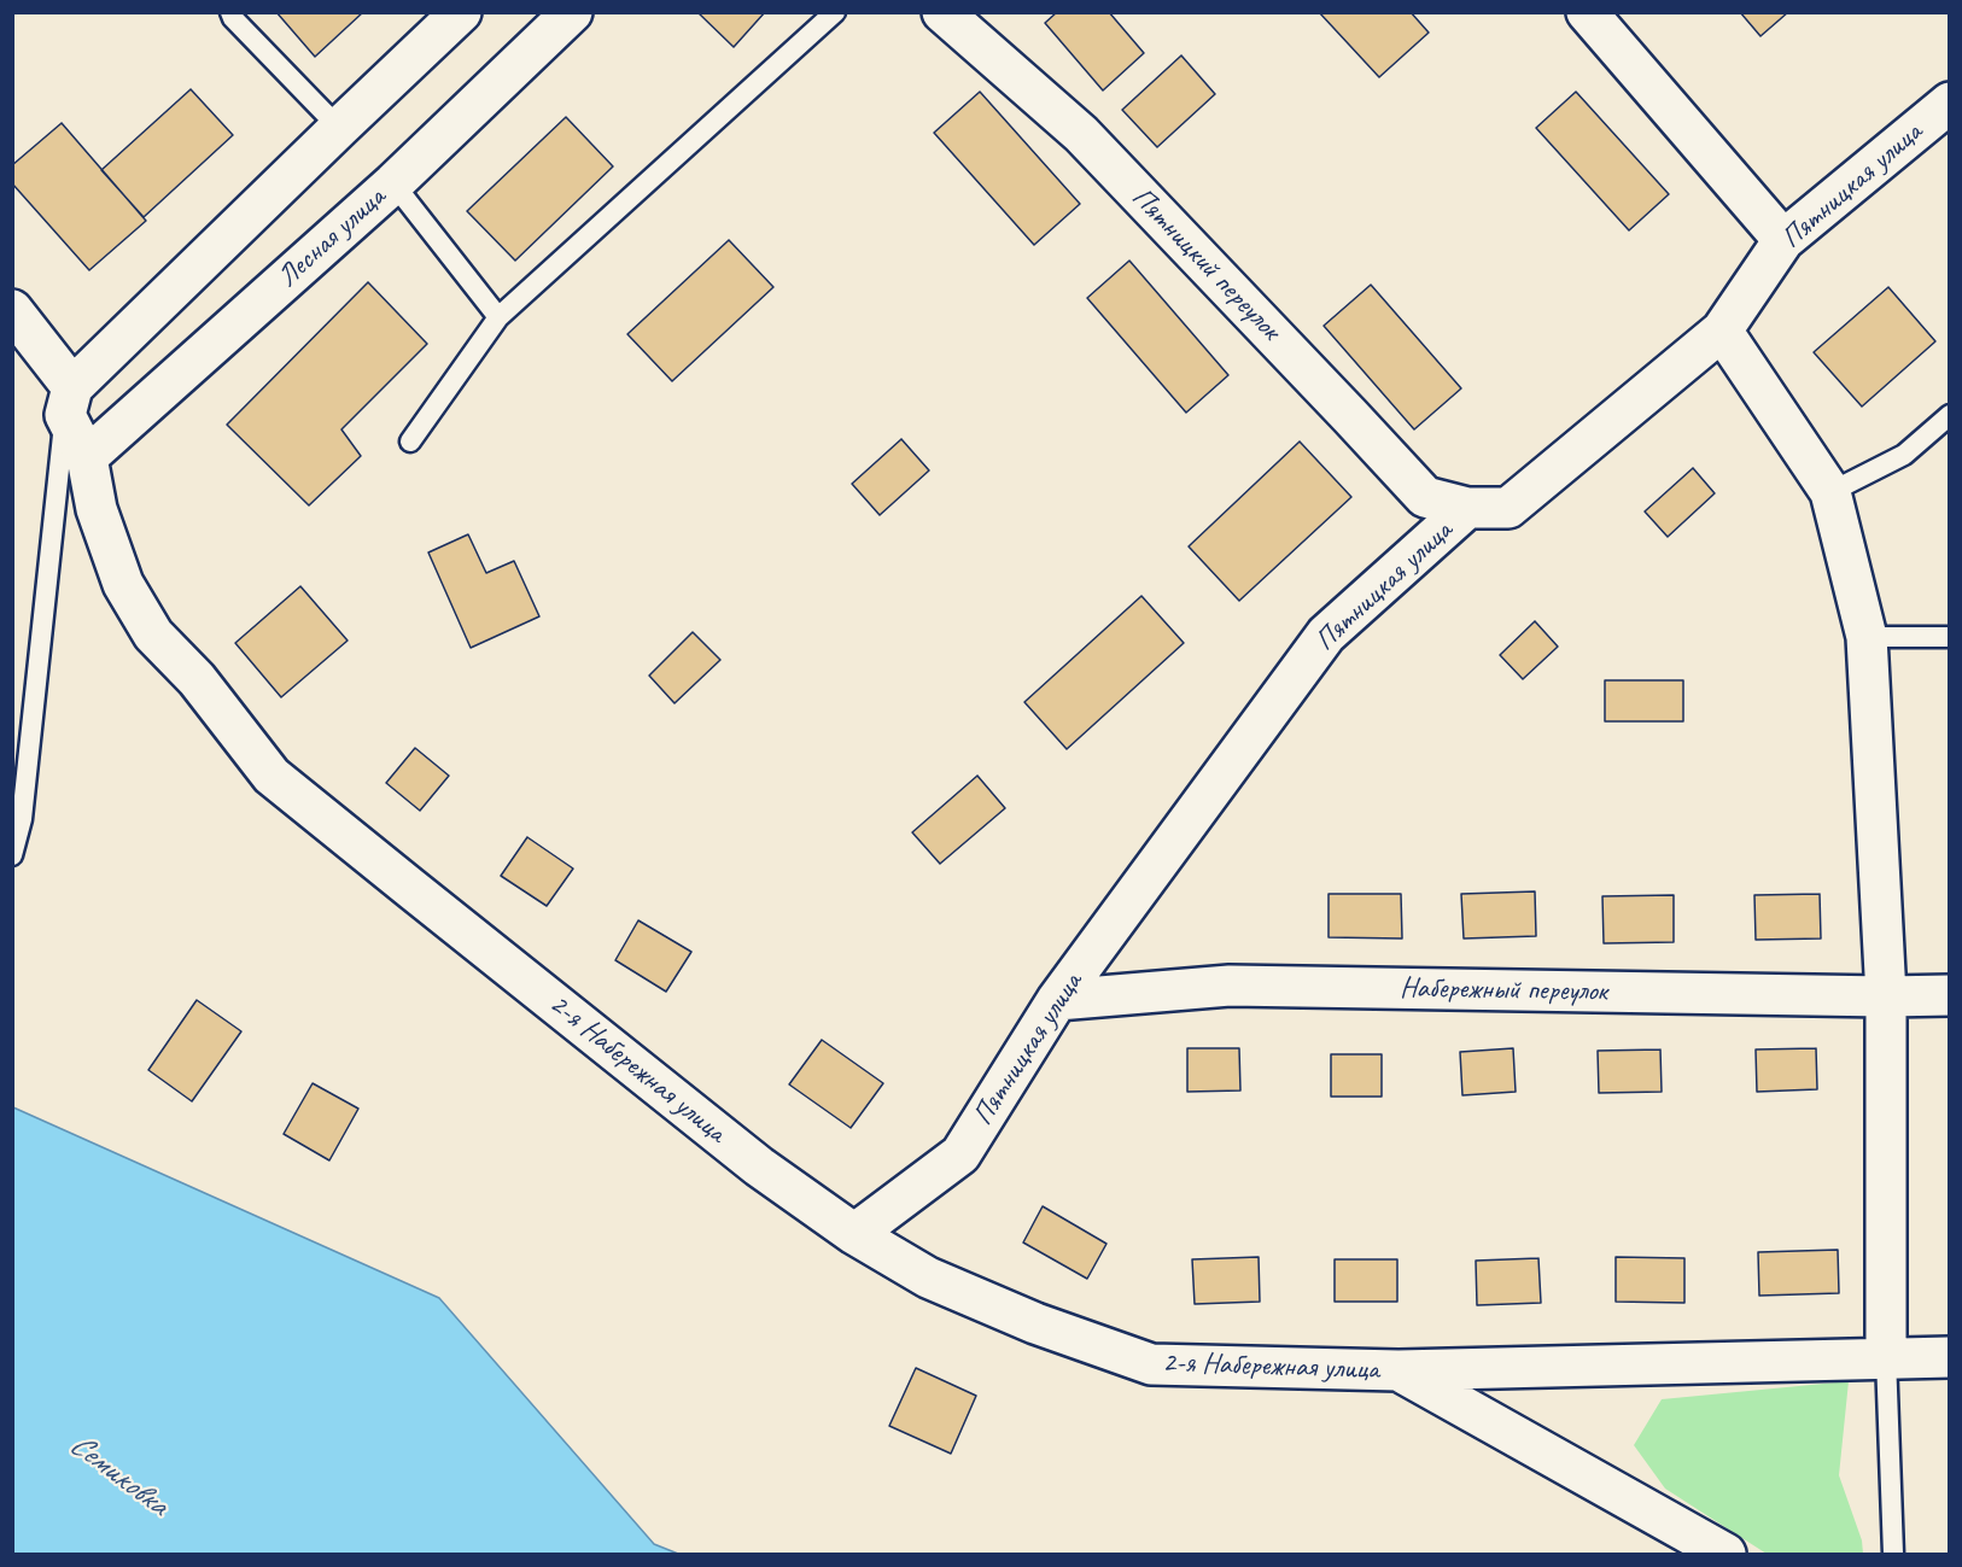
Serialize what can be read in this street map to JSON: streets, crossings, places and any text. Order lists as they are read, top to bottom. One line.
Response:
{"streets":{"street":["Пятницкая улица","Лесная улица","Пятницкий переулок","Набережный переулок","2-я Набережная улица"]},"crossings":[["Пятницкая улица","Пятницкий переулок"],["Пятницкая улица","Набережный переулок"],["Пятницкая улица","2-я Набережная улица"],["Лесная улица","2-я Набережная улица"]],"water":["Семиковка"]}
